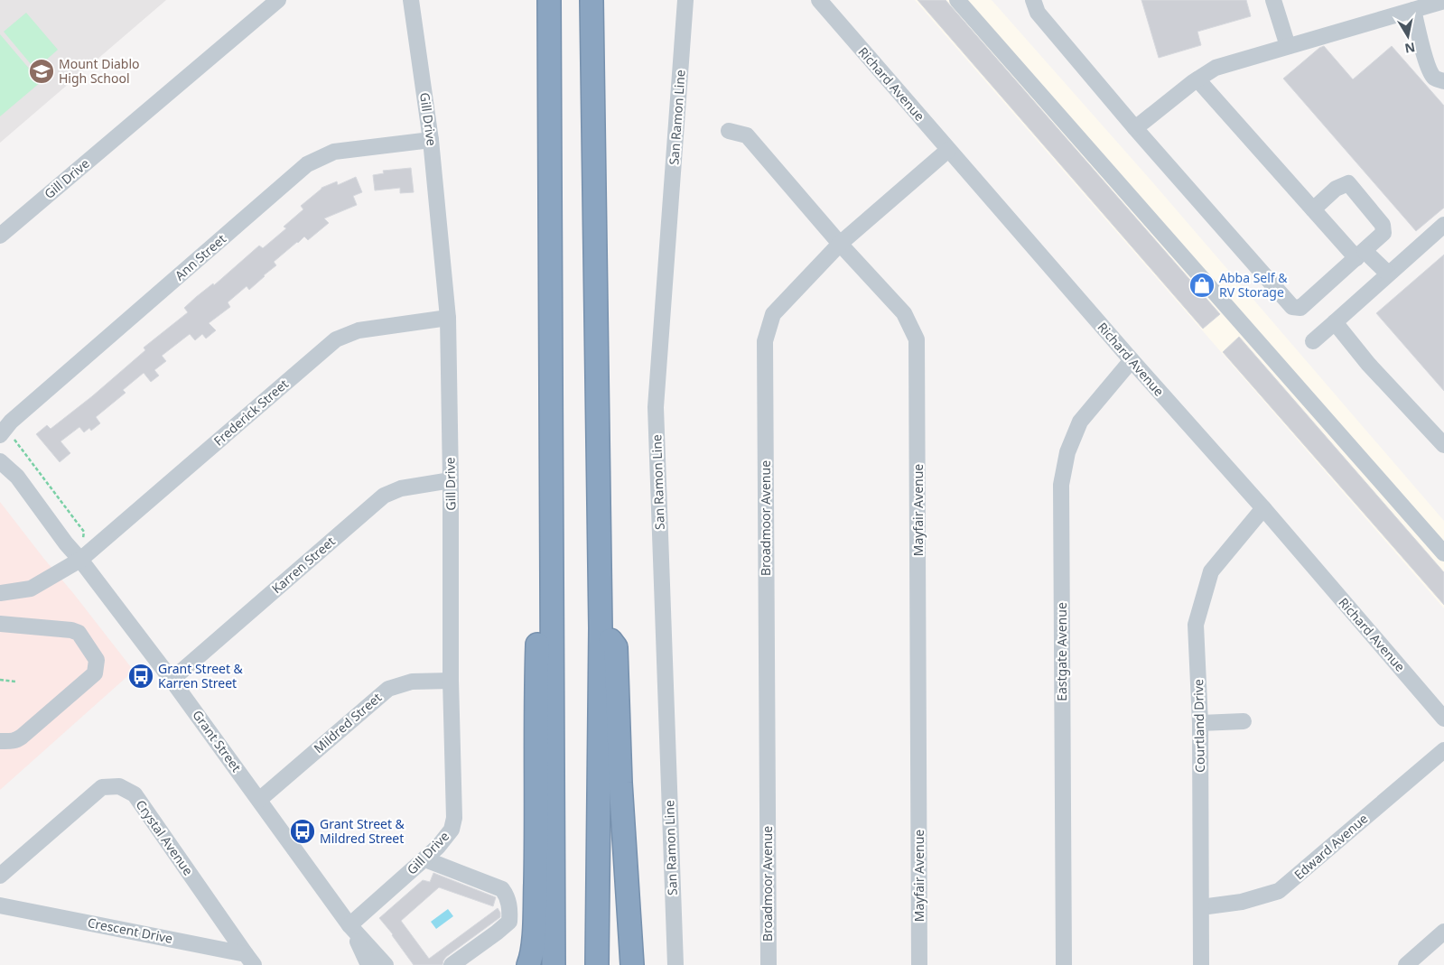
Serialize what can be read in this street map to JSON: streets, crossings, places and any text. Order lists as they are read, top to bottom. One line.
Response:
{"streets":{"street":["Richard Avenue","San Ramon Line","Gill Drive","Ann Street","Frederick Street","Mayfair Avenue","Broadmoor Avenue","Karren Street","Eastgate Avenue","Mildred Street","Courtland Drive","Grant Street","Crystal Avenue","Edward Avenue","Crescent Drive"]},"crossings":[["Richard Avenue","Broadmoor Avenue"],["Richard Avenue","Eastgate Avenue"],["Richard Avenue","Courtland Drive"],["Gill Drive","Ann Street"],["Gill Drive","Frederick Street"],["Gill Drive","Karren Street"],["Gill Drive","Mildred Street"],["Gill Drive","Grant Street"],["Frederick Street","Grant Street"],["Mayfair Avenue","Broadmoor Avenue"],["Karren Street","Grant Street"],["Mildred Street","Grant Street"],["Courtland Drive","Edward Avenue"],["Crystal Avenue","Crescent Drive"]],"places":{"school or university":["Mount Diablo High School"],"shop":["Abba Self & RV Storage"],"bus stop":["Grant Street & Karren Street","Grant Street & Mildred Street"]},"north":"bottom"}
